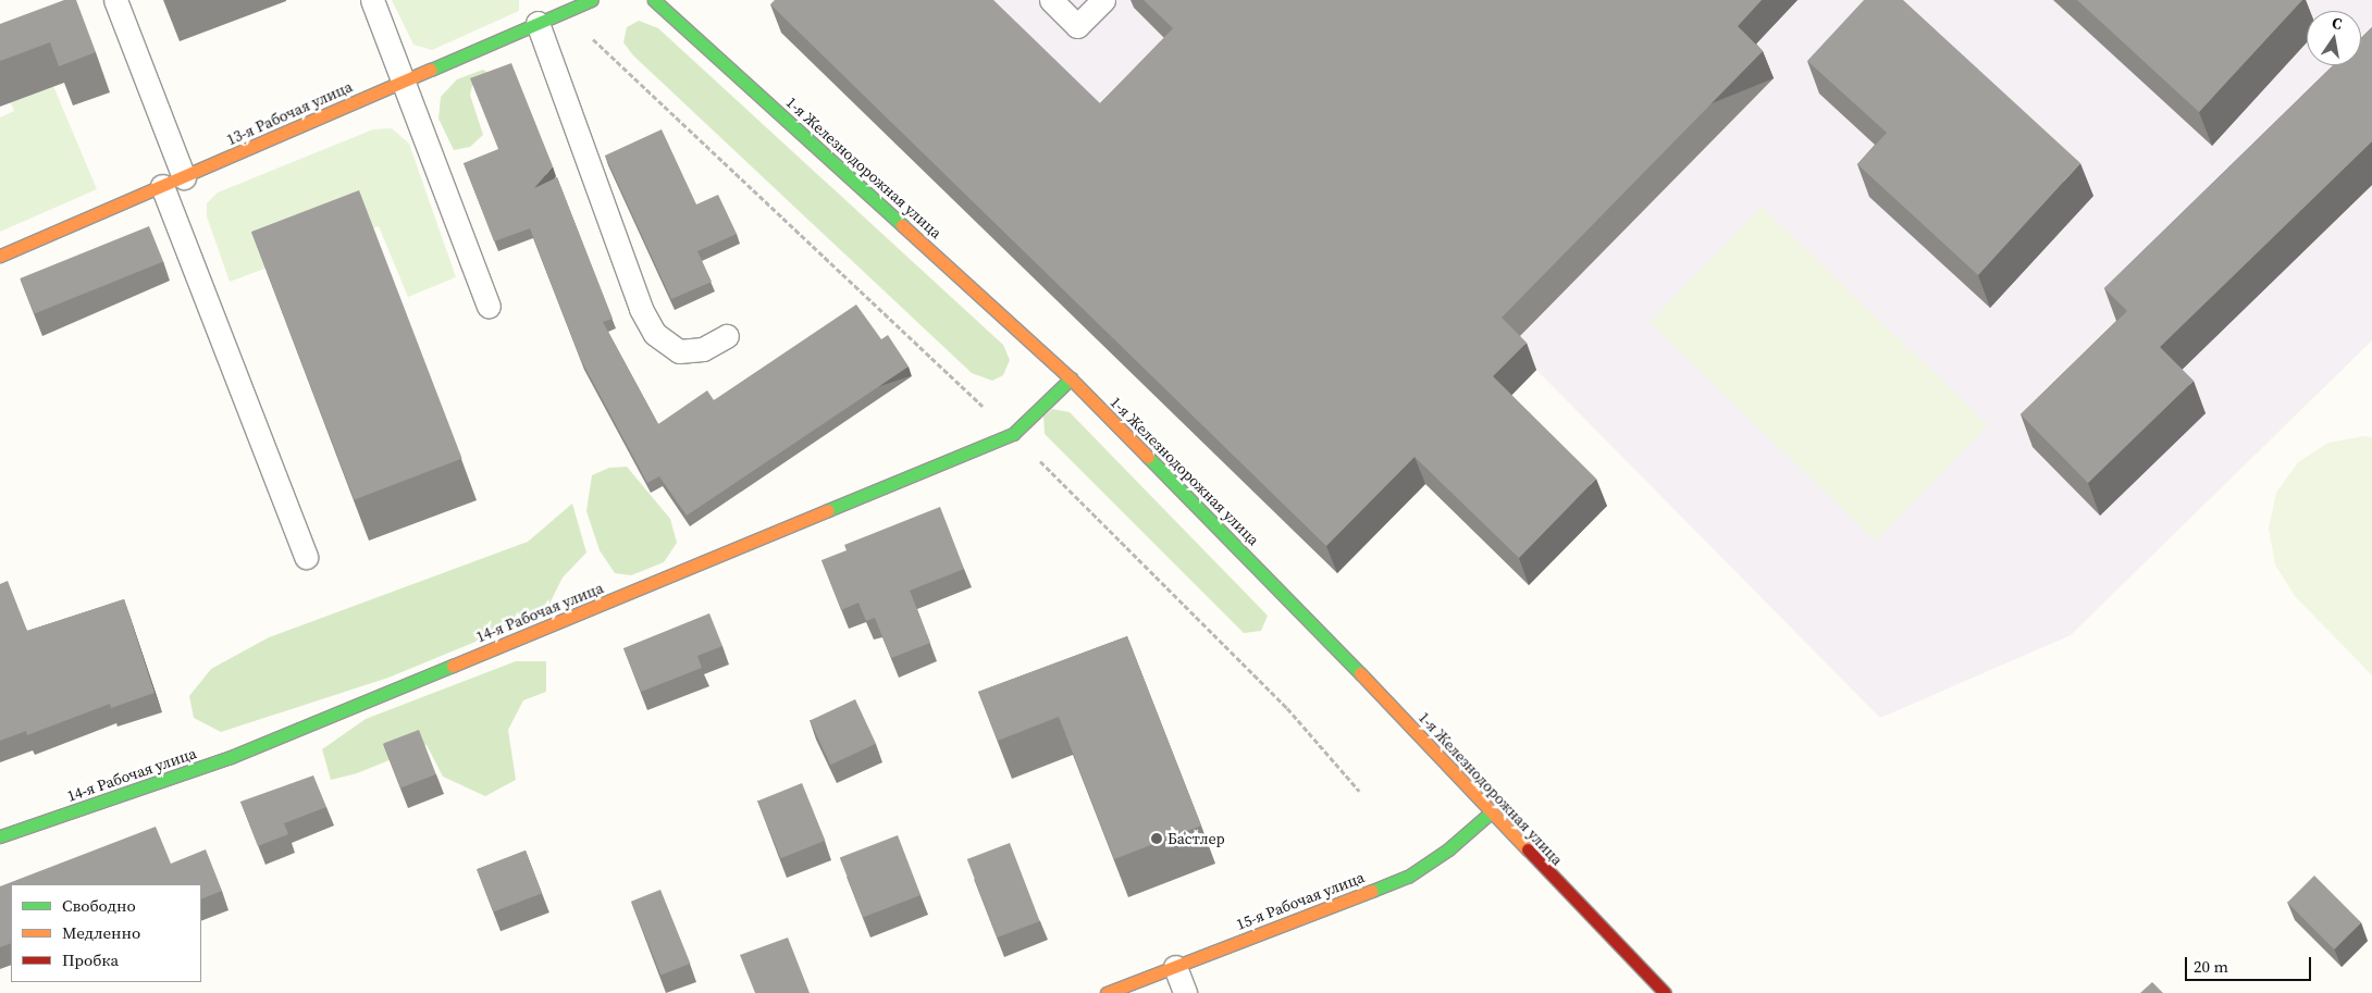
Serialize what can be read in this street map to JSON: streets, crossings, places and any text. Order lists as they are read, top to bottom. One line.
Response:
{"streets":{"street":["13-я Рабочая улица","1-я Железнодорожная улица","14-я Рабочая улица","15-я Рабочая улица"]},"crossings":[["1-я Железнодорожная улица","14-я Рабочая улица"],["1-я Железнодорожная улица","15-я Рабочая улица"]],"places":["Бастлер"],"legend":["Свободно","Медленно","Пробка"],"scale_bar":"20 m","north":"top"}
